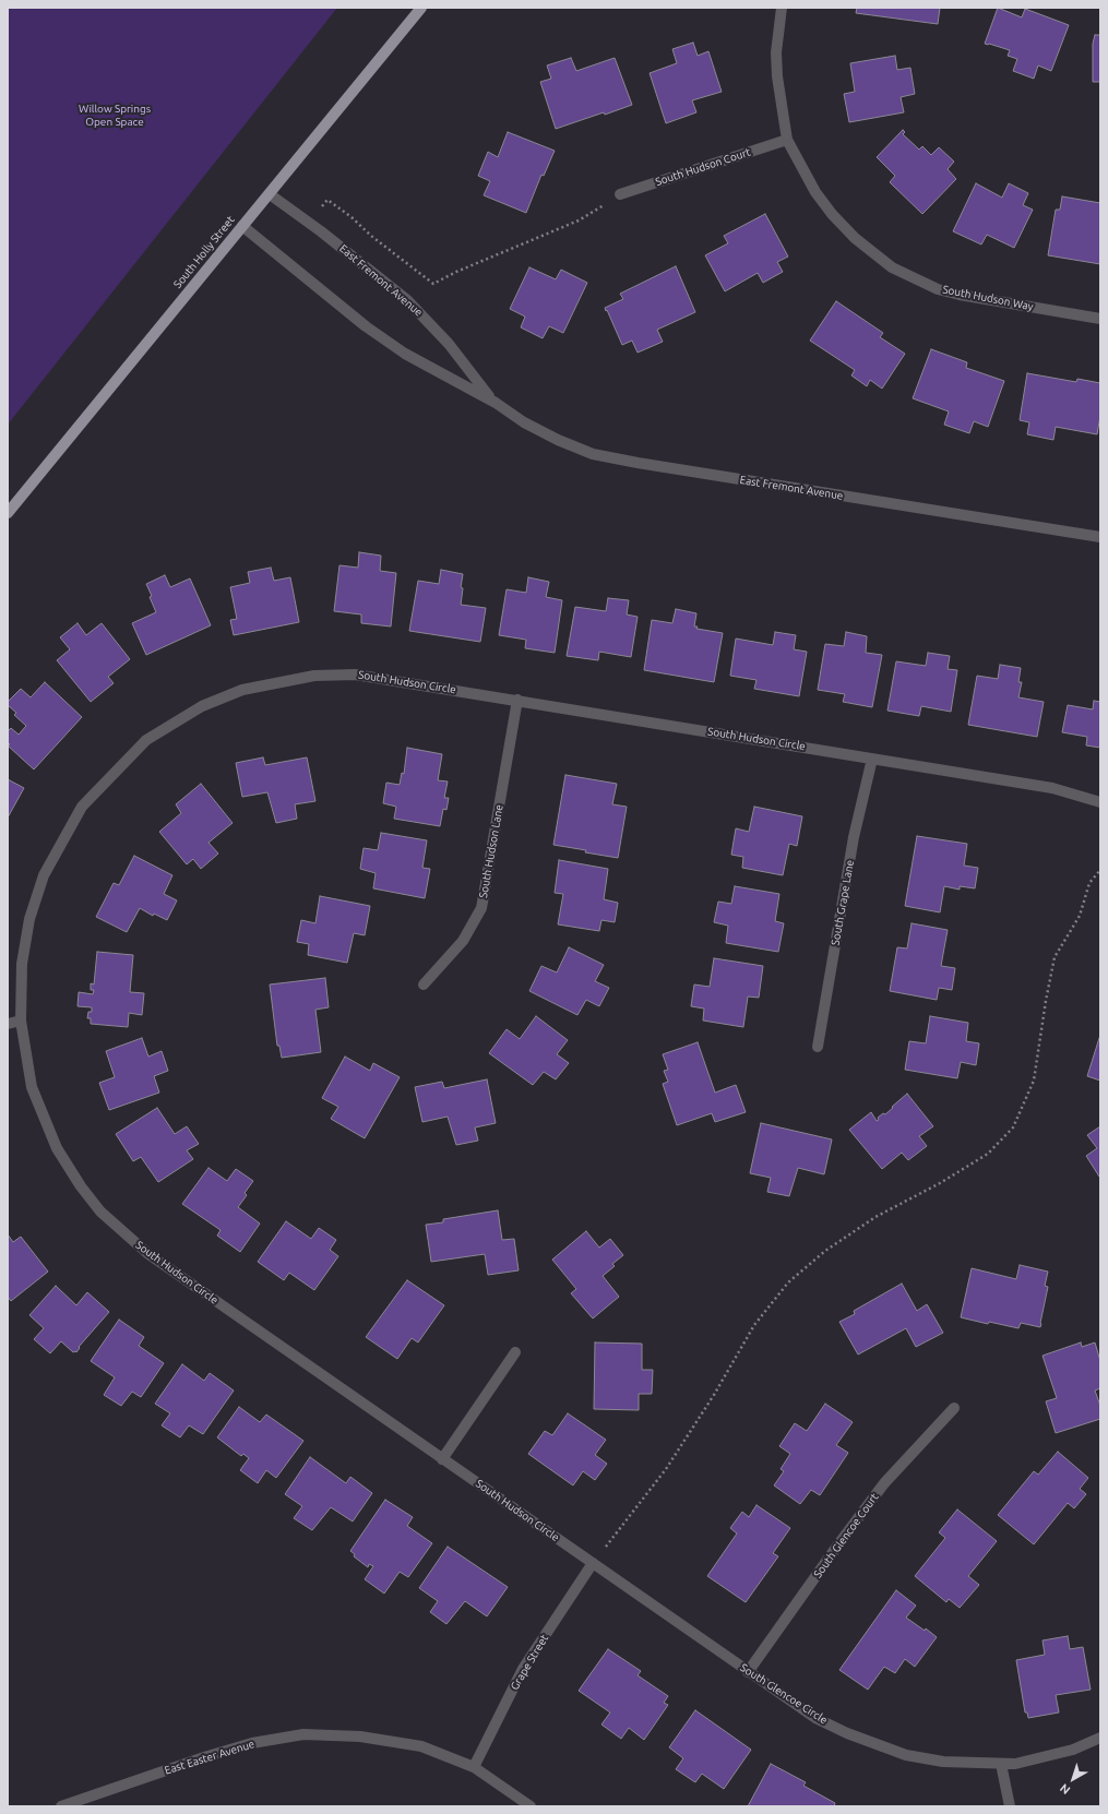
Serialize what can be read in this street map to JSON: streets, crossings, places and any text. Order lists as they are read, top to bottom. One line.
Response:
{"streets":{"main road":["South Holly Street"],"street":["South Hudson Court","East Fremont Avenue","South Hudson Way","South Hudson Circle","South Hudson Lane","South Grape Lane","South Glencoe Court","Grape Street","South Glencoe Circle","East Easter Avenue"]},"crossings":[["South Hudson Court","South Hudson Way"],["South Holly Street","East Fremont Avenue"],["South Hudson Circle","South Hudson Lane"],["South Hudson Circle","South Grape Lane"],["South Hudson Circle","Grape Street"],["South Hudson Circle","South Glencoe Circle"],["South Glencoe Court","South Glencoe Circle"],["Grape Street","South Glencoe Circle"],["Grape Street","East Easter Avenue"]],"parks":["Willow Springs Open Space"],"north":"bottom left"}
